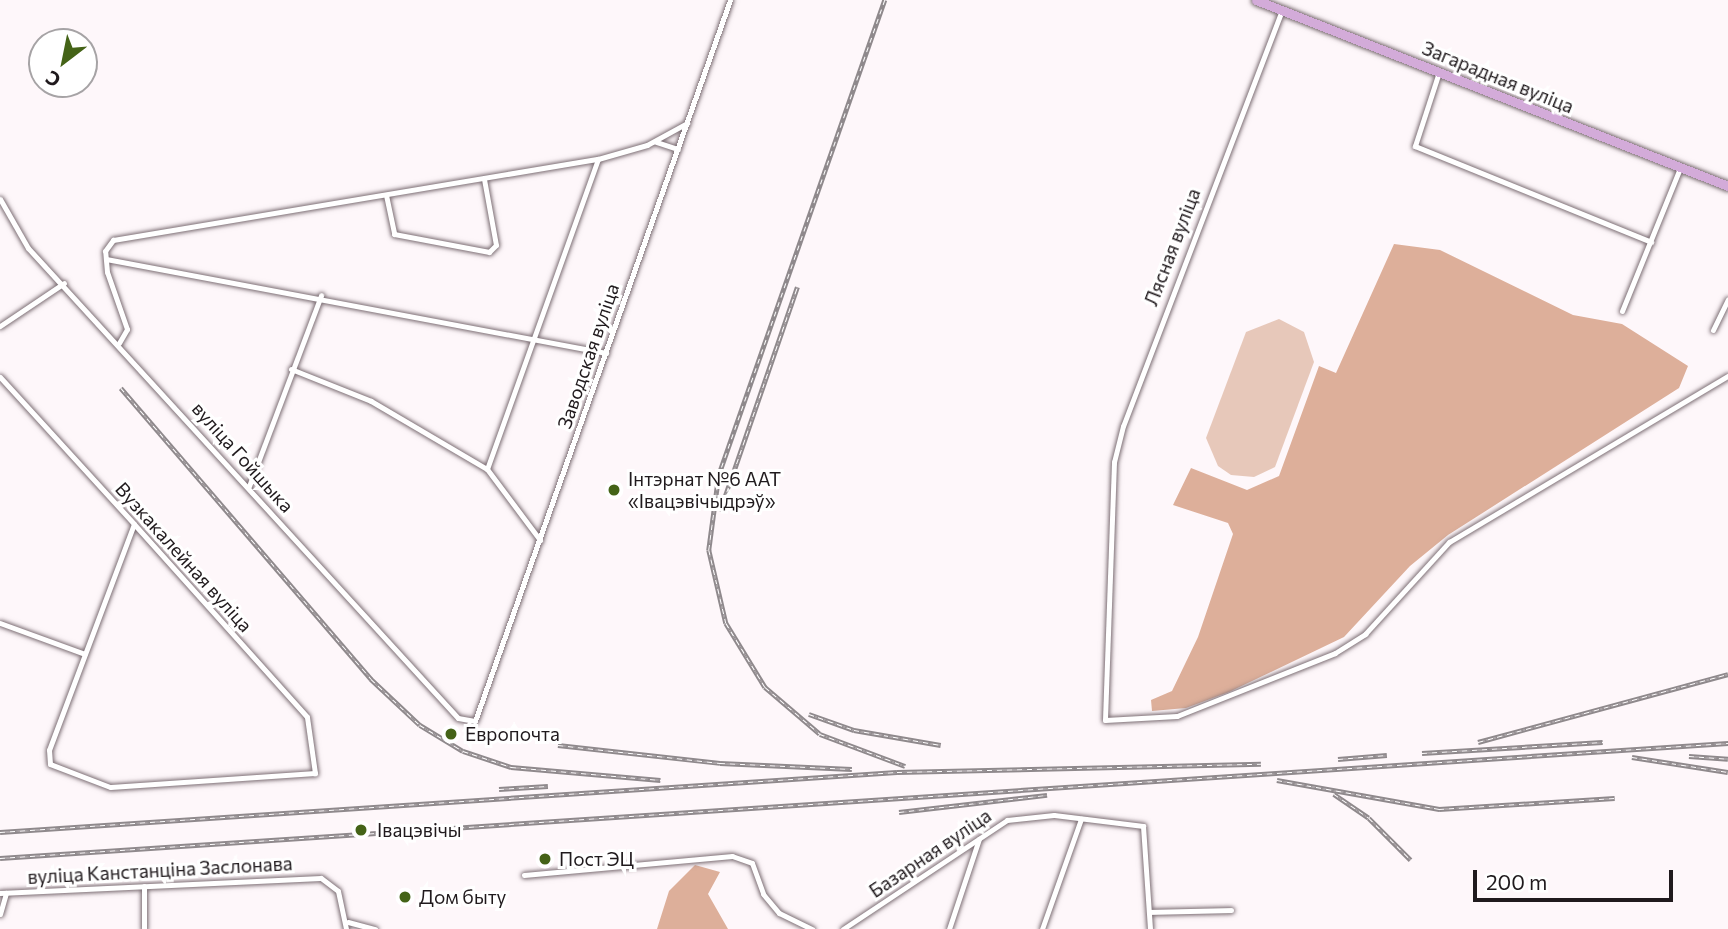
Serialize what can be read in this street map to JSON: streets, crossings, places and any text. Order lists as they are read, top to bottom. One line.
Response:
{"streets":{"main road":["Загарадная вуліца"],"street":["Лясная вуліца","Заводская вуліца","вуліца Гойшыка","Вузкакалейная вуліца","Базарная вуліца","вуліца Канстанціна Заслонава"]},"crossings":[["Загарадная вуліца","Лясная вуліца"],["Заводская вуліца","вуліца Гойшыка"]],"places":["Інтэрнат №6 ААТ «Івацэвічыдрэў»","Европочта","Івацэвічы","Пост ЭЦ","Дом быту"],"scale_bar":"200 m","north":"bottom left"}
